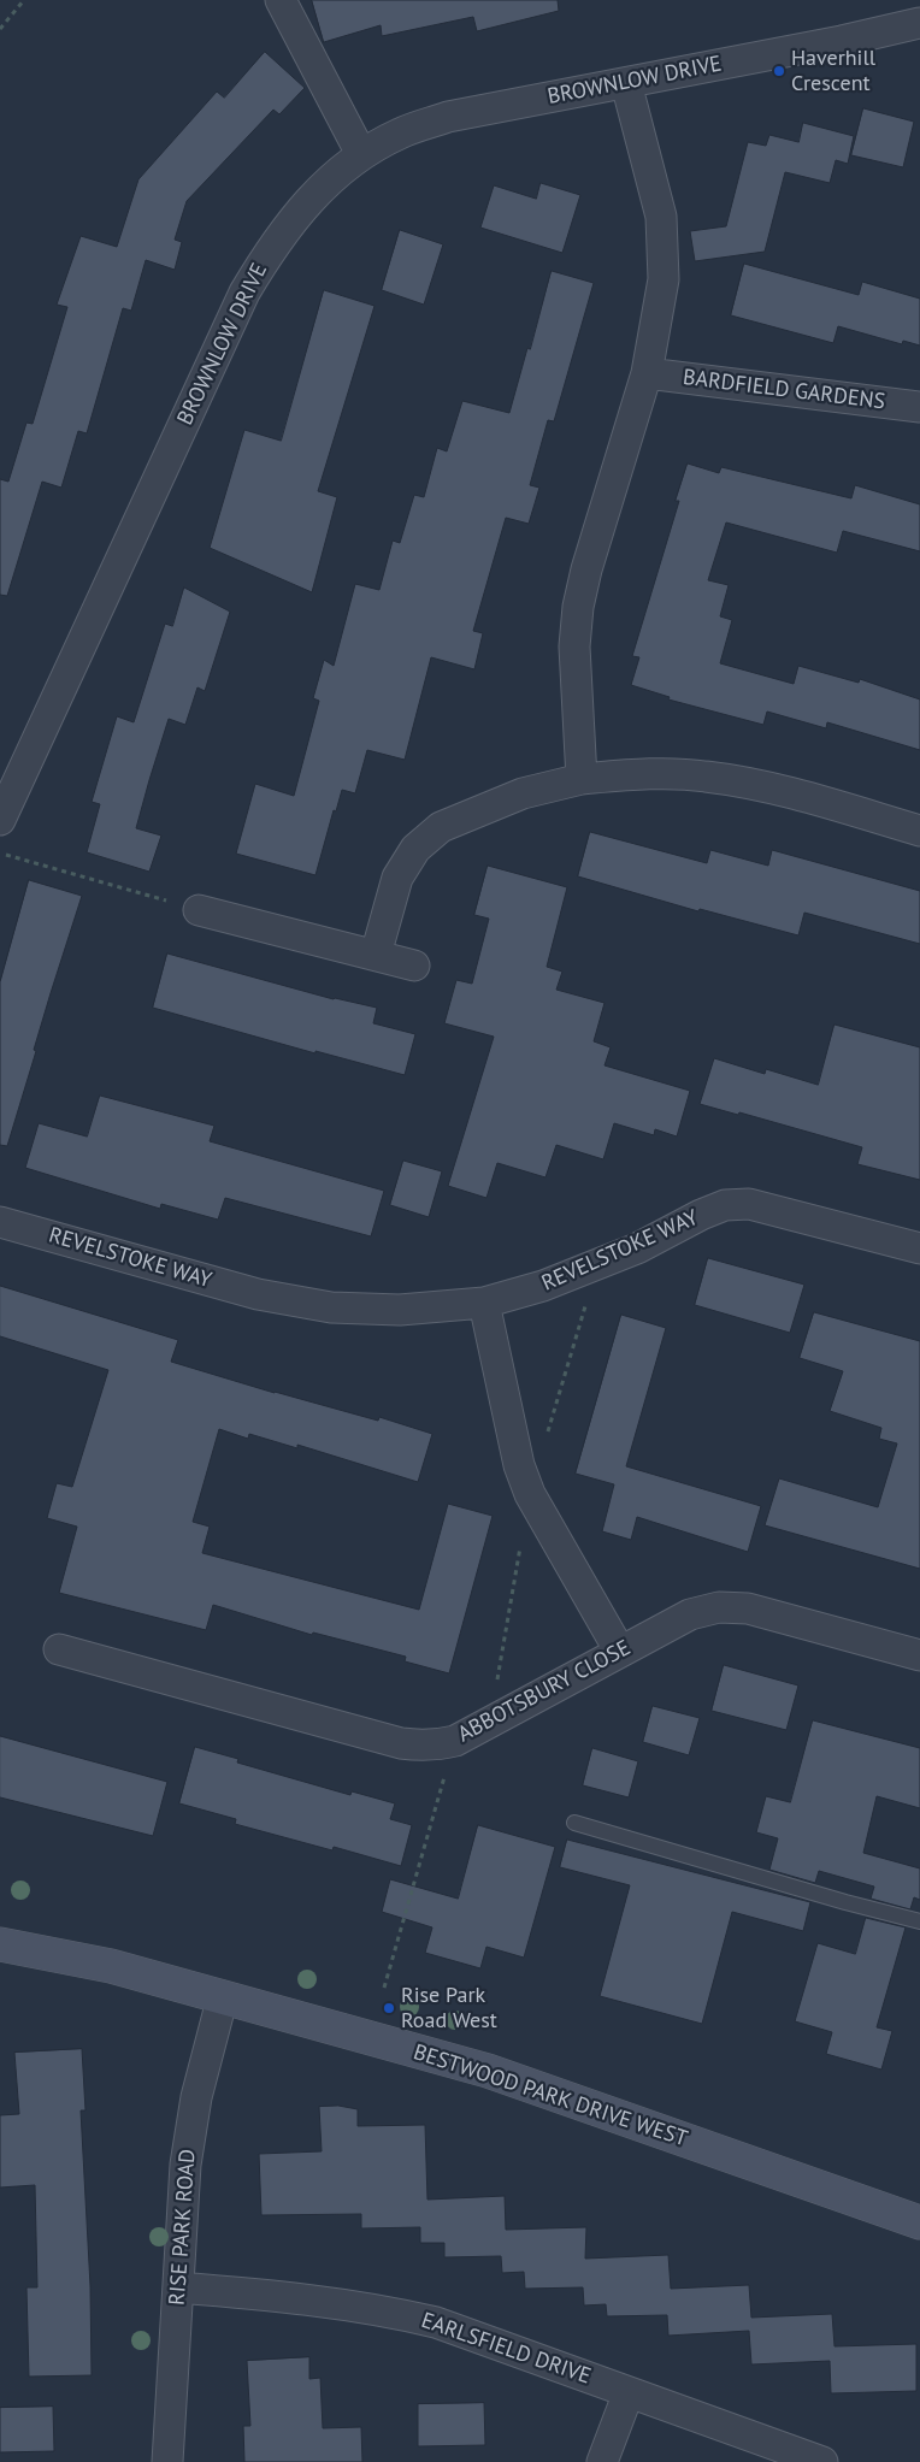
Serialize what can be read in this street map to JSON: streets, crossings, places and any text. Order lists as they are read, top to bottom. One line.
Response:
{"streets":{"street":["BROWNLOW DRIVE","BARDFIELD GARDENS","REVELSTOKE WAY","ABBOTSBURY CLOSE","BESTWOOD PARK DRIVE WEST","RISE PARK ROAD","EARLSFIELD DRIVE"]},"crossings":[["BESTWOOD PARK DRIVE WEST","RISE PARK ROAD"],["RISE PARK ROAD","EARLSFIELD DRIVE"]],"places":["Haverhill Crescent","Rise Park Road West"]}
